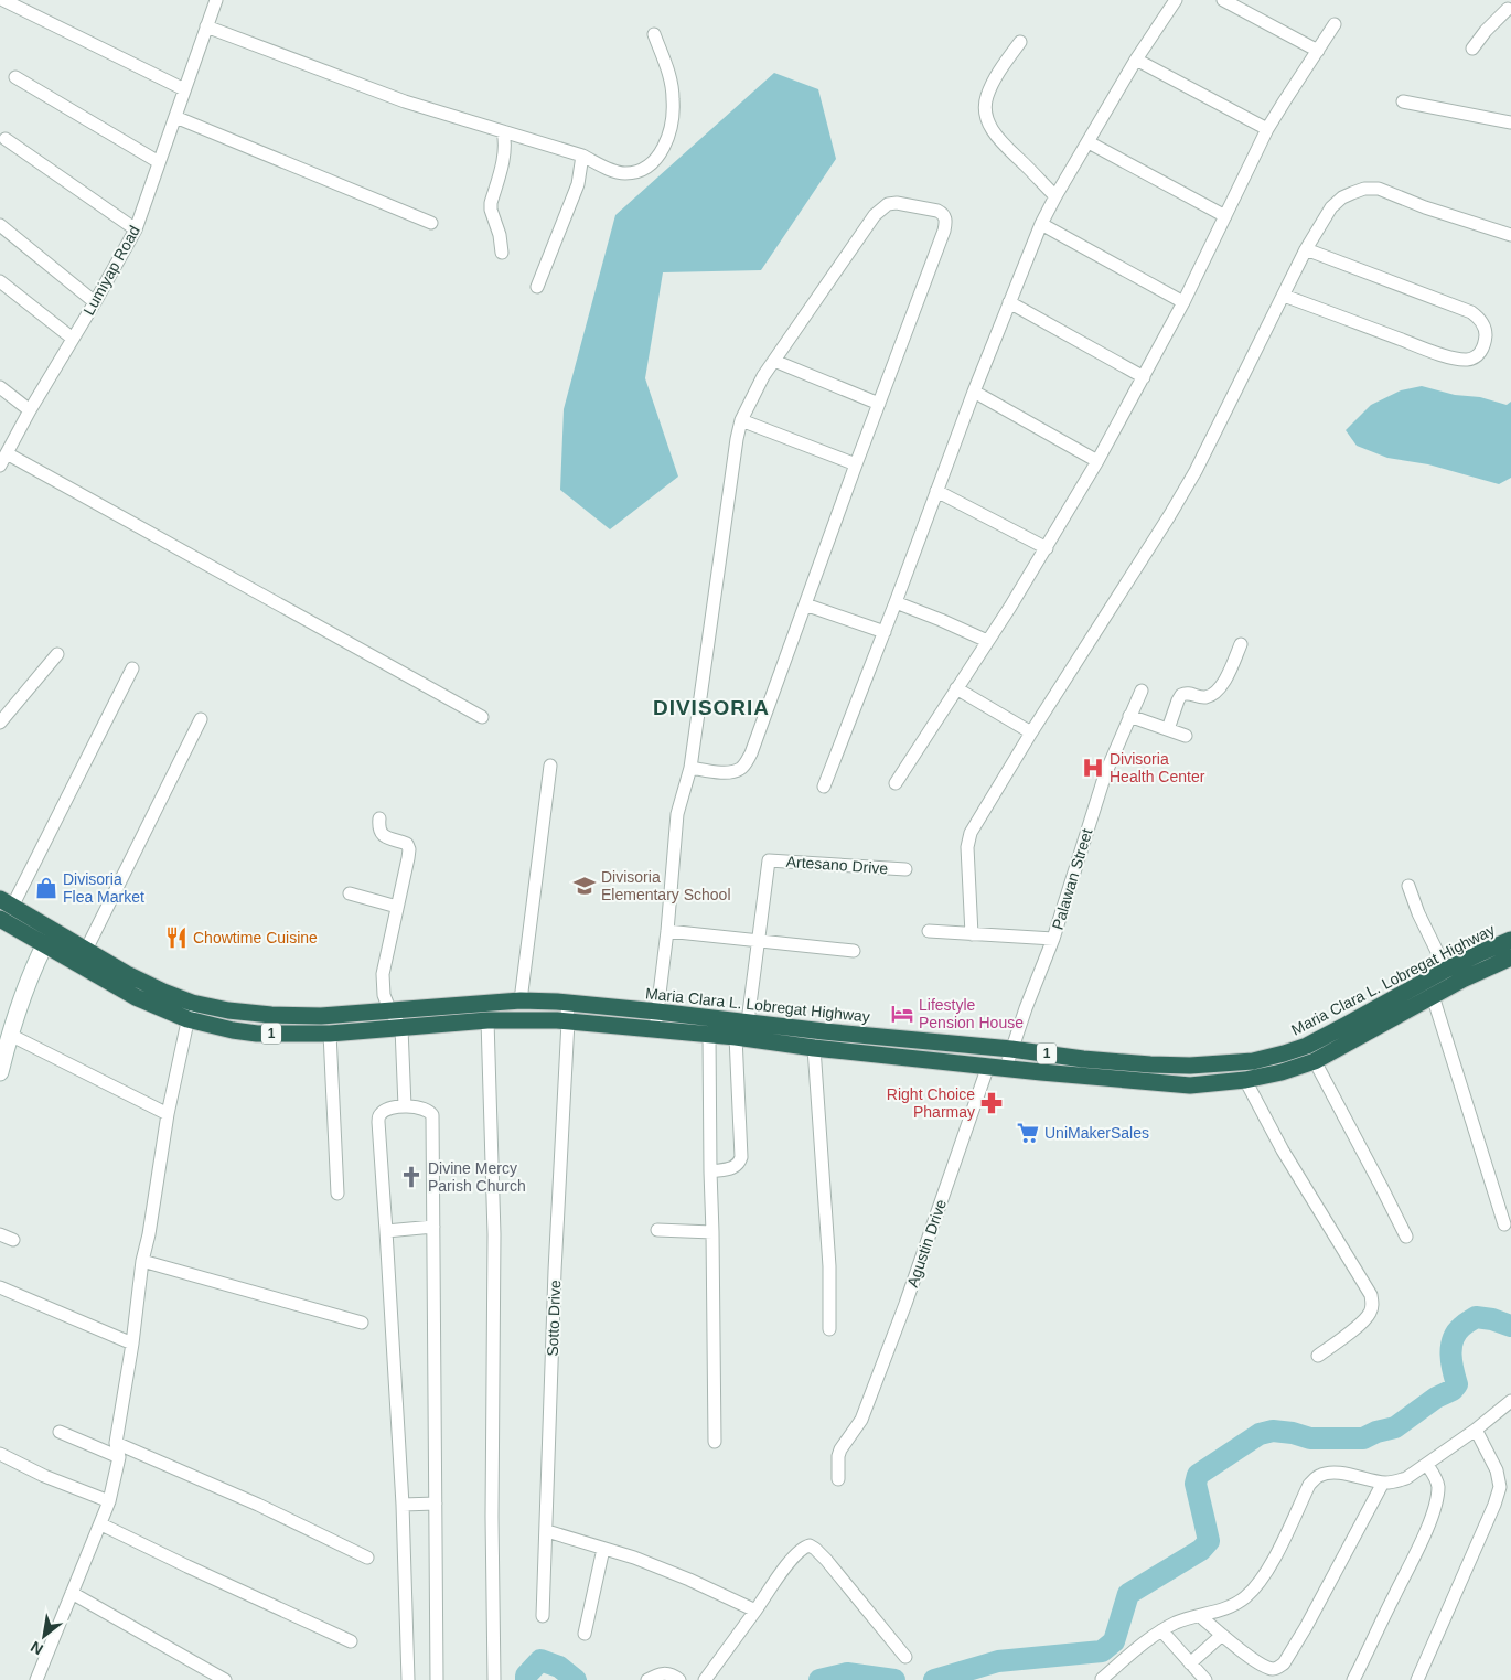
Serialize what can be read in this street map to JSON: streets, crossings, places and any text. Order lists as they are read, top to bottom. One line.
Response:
{"streets":{"highway":["Maria Clara L. Lobregat Highway","1"],"street":["Lumiyap Road","Artesano Drive","Palawan Street","Agustin Drive","Sotto Drive"]},"crossings":[["Palawan Street","Maria Clara L. Lobregat Highway"],["Maria Clara L. Lobregat Highway","Agustin Drive"],["Maria Clara L. Lobregat Highway","Sotto Drive"]],"districts":["DIVISORIA"],"places":{"hospital":["Divisoria Health Center"],"school or university":["Divisoria Elementary School"],"shop":["Divisoria Flea Market"],"restaurant":["Chowtime Cuisine"],"hotel":["Lifestyle Pension House"],"pharmacy":["Right Choice Pharmay"],"supermarket":["UniMakerSales"],"church":["Divine Mercy Parish Church"]},"north":"bottom left"}
